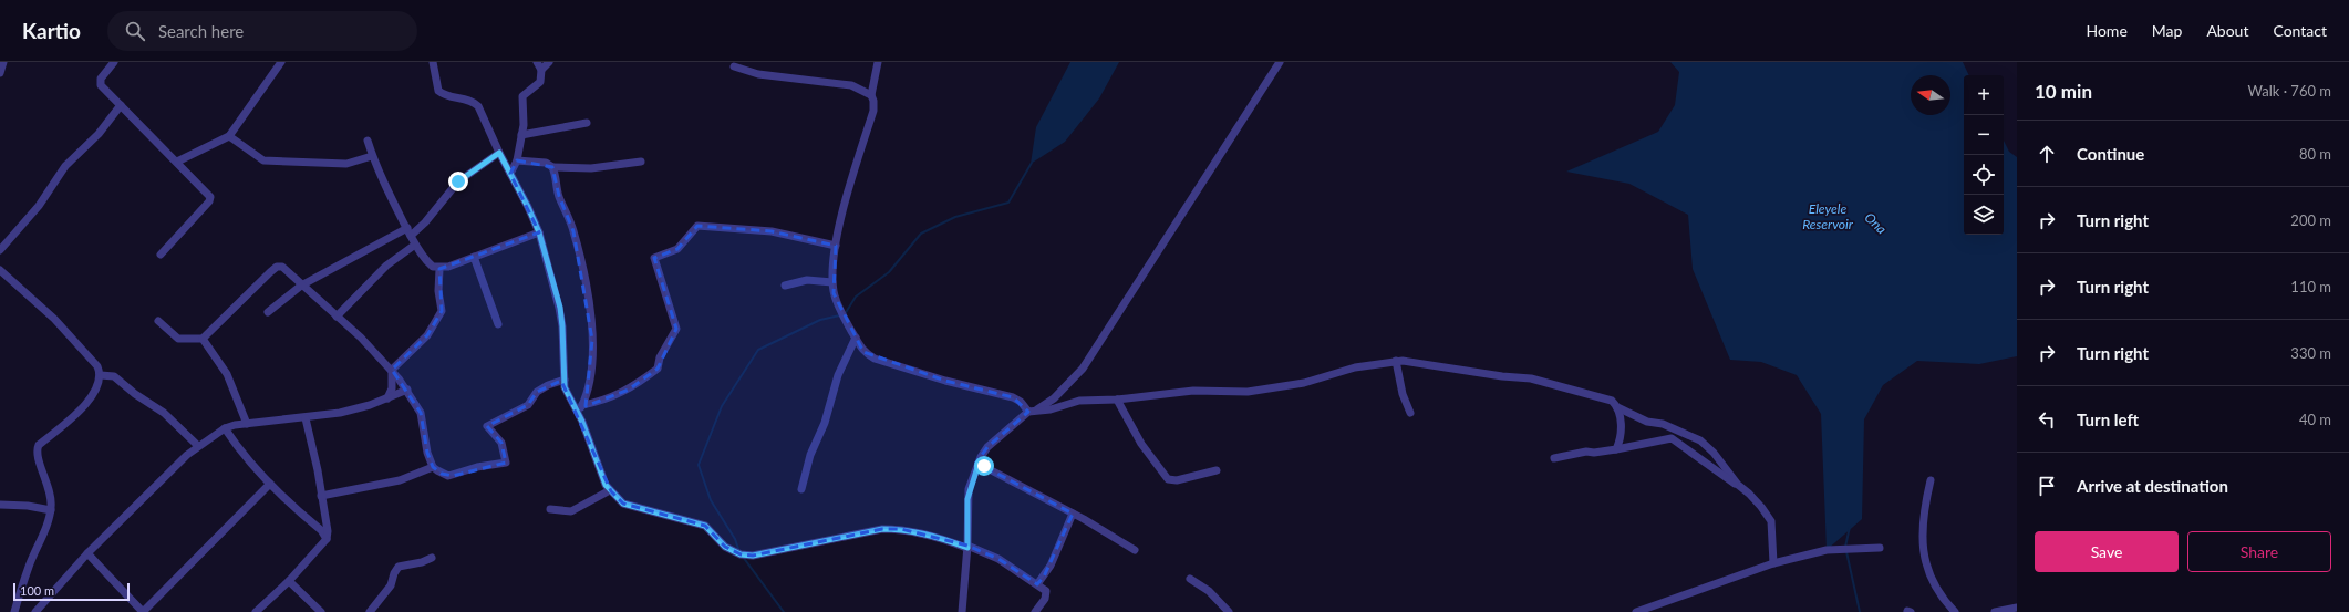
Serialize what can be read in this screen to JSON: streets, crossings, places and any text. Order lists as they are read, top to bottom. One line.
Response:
{"water":["Eleyele Reservoir","Ona"],"scale_bar":"100 m","north":"left","page":{"header":"Kartio","search":"Search here","nav":["Home","Map","About","Contact"],"heading":["10 min","Walk · 760 m"],"map_buttons":["+","−"],"list":[["Continue","80 m"],["Turn right","200 m"],["Turn right","110 m"],["Turn right","330 m"],["Turn left","40 m"],"Arrive at destination"],"buttons":["Save","Share"],"scale":"100 m"}}
